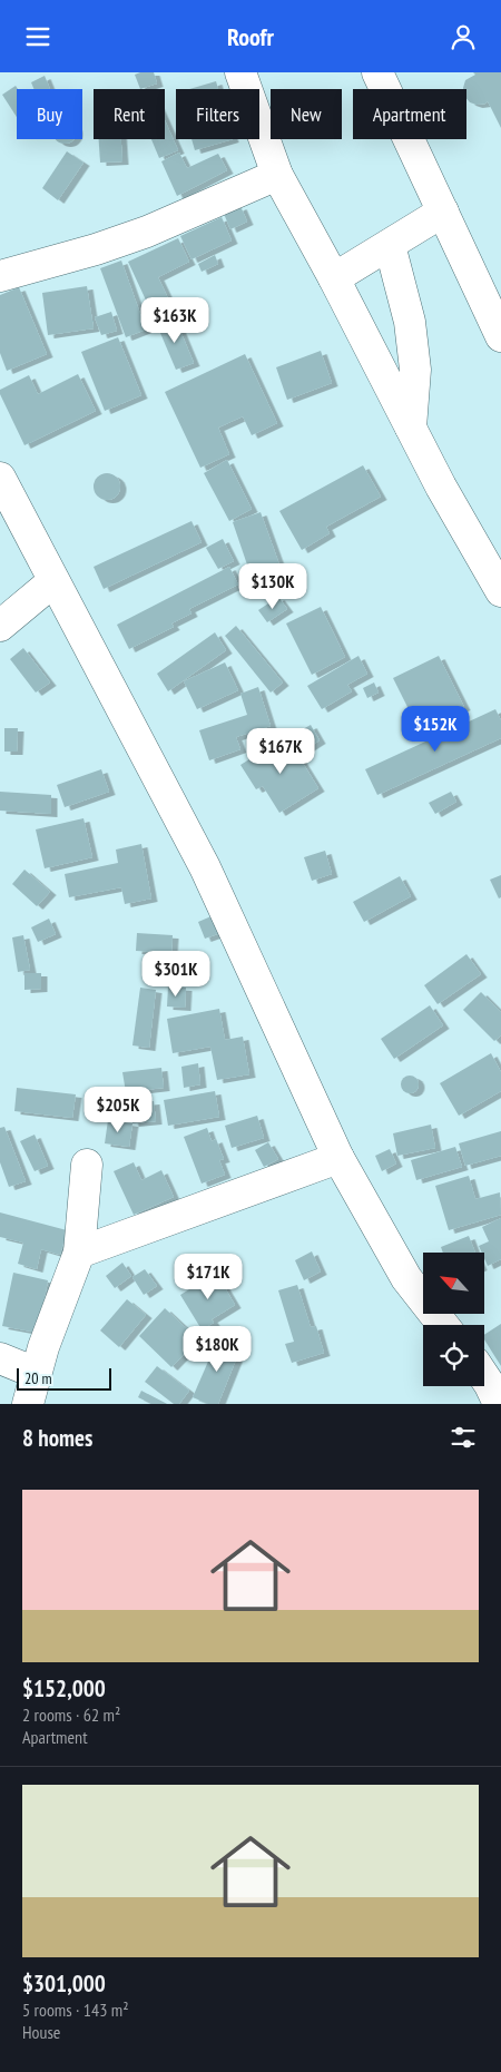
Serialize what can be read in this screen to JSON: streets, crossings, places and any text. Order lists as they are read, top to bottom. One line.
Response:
{"scale_bar":"20 m","north":"top left","page":{"header":"Roofr","chip":["Buy","Rent","Filters","New","Apartment"],"price":["$163K","$130K","$152K","$167K","$301K","$205K","$171K","$180K"],"scale":"20 m","heading":"8 homes","list":[{"name":"$152,000","note":"2 rooms · 62 m² · Apartment"},{"name":"$301,000","note":"5 rooms · 143 m² · House"}]}}
